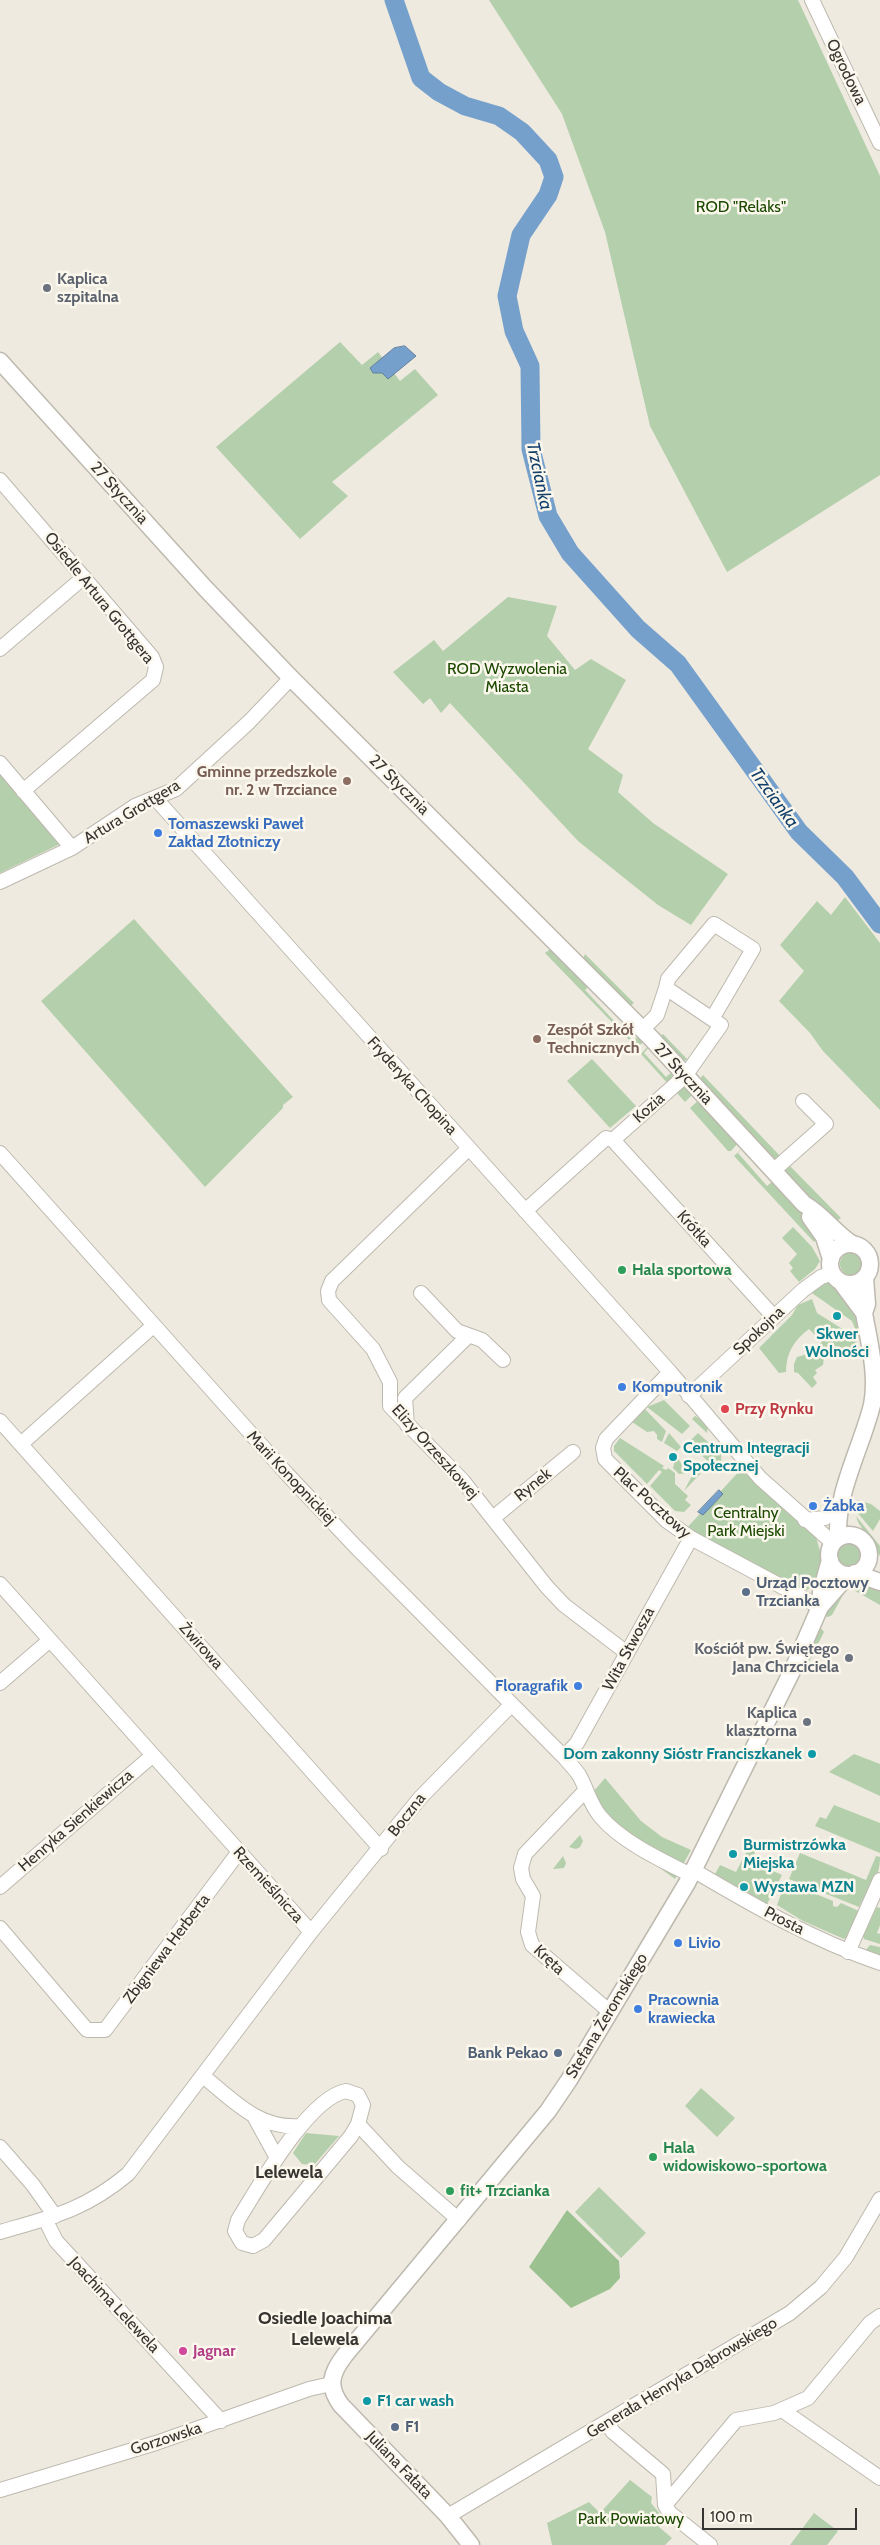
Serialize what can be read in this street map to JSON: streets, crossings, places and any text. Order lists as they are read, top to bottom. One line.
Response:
{"streets":{"main road":["27 Stycznia","Stefana Żeromskiego","Juliana Fałata"],"street":["Ogrodowa","Osiedle Artura Grottgera","Artura Grottgera","Fryderyka Chopina","Kozia","Krótka","Spokojna","Elizy Orzeszkowej","Marii Konopnickiej","Rynek","Plac Pocztowy","Żwirowa","Wita Stwosza","Boczna","Henryka Sienkiewicza","Rzemieślnicza","Prosta","Zbigniewa Herberta","Kręta","Joachima Lelewela","Generała Henryka Dąbrowskiego","Gorzowska"]},"crossings":[["27 Stycznia","Artura Grottgera"],["27 Stycznia","Kozia"],["27 Stycznia","Spokojna"],["Artura Grottgera","Fryderyka Chopina"],["Fryderyka Chopina","Kozia"],["Fryderyka Chopina","Elizy Orzeszkowej"],["Fryderyka Chopina","Plac Pocztowy"],["Kozia","Krótka"],["Krótka","Spokojna"],["Elizy Orzeszkowej","Rynek"],["Elizy Orzeszkowej","Wita Stwosza"],["Marii Konopnickiej","Wita Stwosza"],["Marii Konopnickiej","Boczna"],["Marii Konopnickiej","Prosta"],["Marii Konopnickiej","Kręta"],["Plac Pocztowy","Wita Stwosza"],["Plac Pocztowy","Stefana Żeromskiego"],["Żwirowa","Boczna"],["Boczna","Rzemieślnicza"],["Henryka Sienkiewicza","Rzemieślnicza"],["Rzemieślnicza","Zbigniewa Herberta"],["Rzemieślnicza","Joachima Lelewela"],["Prosta","Kręta"],["Prosta","Stefana Żeromskiego"],["Kręta","Stefana Żeromskiego"],["Stefana Żeromskiego","Gorzowska"],["Stefana Żeromskiego","Juliana Fałata"],["Joachima Lelewela","Gorzowska"],["Generała Henryka Dąbrowskiego","Juliana Fałata"],["Gorzowska","Juliana Fałata"]],"districts":["Lelewela","Osiedle Joachima Lelewela"],"water":["Trzcianka"],"parks":["ROD \"Relaks\"","ROD Wyzwolenia Miasta","Centralny Park Miejski","Park Powiatowy"],"places":["Kaplica szpitalna","Gminne przedszkole nr. 2 w Trzciance","Tomaszewski Paweł Zakład Złotniczy","Zespół Szkół Technicznych","Hala sportowa","Skwer Wolności","Komputronik","Przy Rynku","Centrum Integracji Społecznej","Żabka","Urząd Pocztowy Trzcianka","Kościół pw. Świętego Jana Chrzciciela","Floragrafik","Kaplica klasztorna","Dom zakonny Sióstr Franciszkanek","Burmistrzówka Miejska","Wystawa MZN","Livio","Pracownia krawiecka","Bank Pekao","Hala widowiskowo-sportowa","fit+ Trzcianka","Jagnar","F1 car wash","F1"],"scale_bar":"100 m"}
